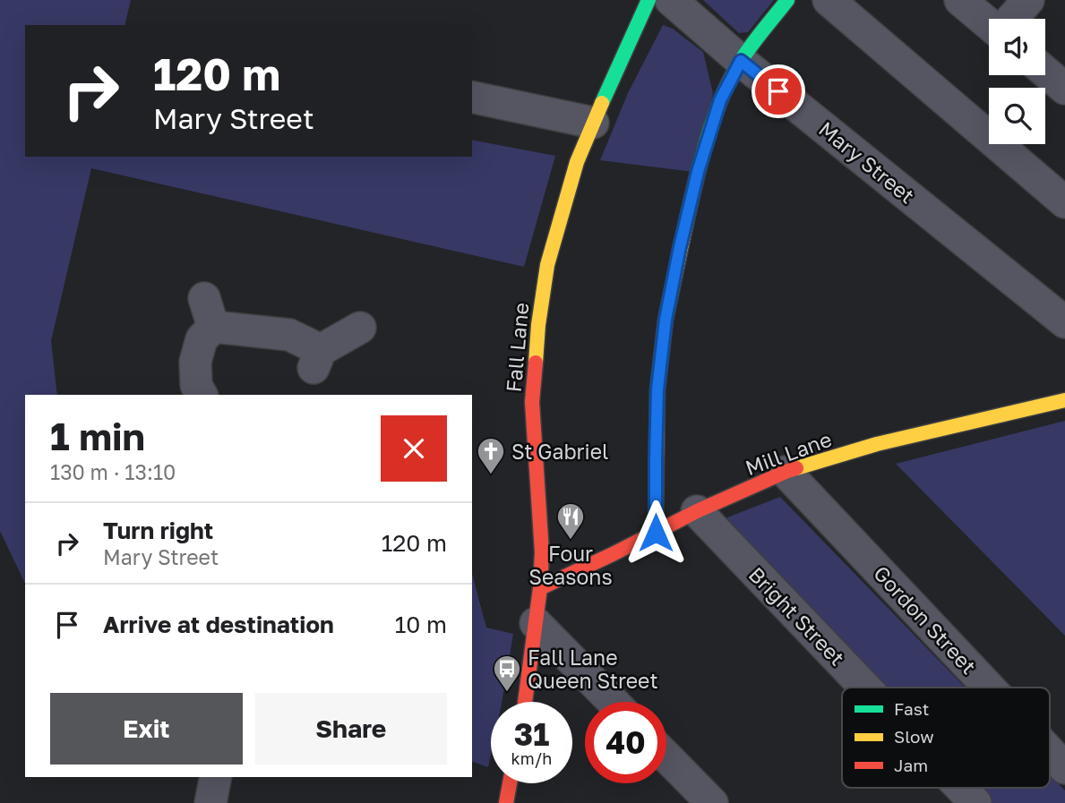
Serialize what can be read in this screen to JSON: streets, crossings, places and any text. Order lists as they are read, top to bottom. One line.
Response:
{"streets":{"street":["Mary Street","Fall Lane","Mill Lane","Bright Street","Gordon Street"]},"crossings":[["Fall Lane","Mill Lane"],["Mill Lane","Bright Street"],["Mill Lane","Gordon Street"]],"places":{"church":["St Gabriel"],"restaurant":["Four Seasons"],"bus stop":["Fall Lane Queen Street"]},"legend":["Fast","Slow","Jam"],"page":{"turn":["120 m","Mary Street"],"heading":["1 min","130 m · 13:10"],"list":[{"name":"Turn right","note":"Mary Street","value":"120 m"},{"name":"Arrive at destination","value":"10 m"}],"buttons":["Exit","Share"],"speed":"31 km/h","limit":"40"}}
